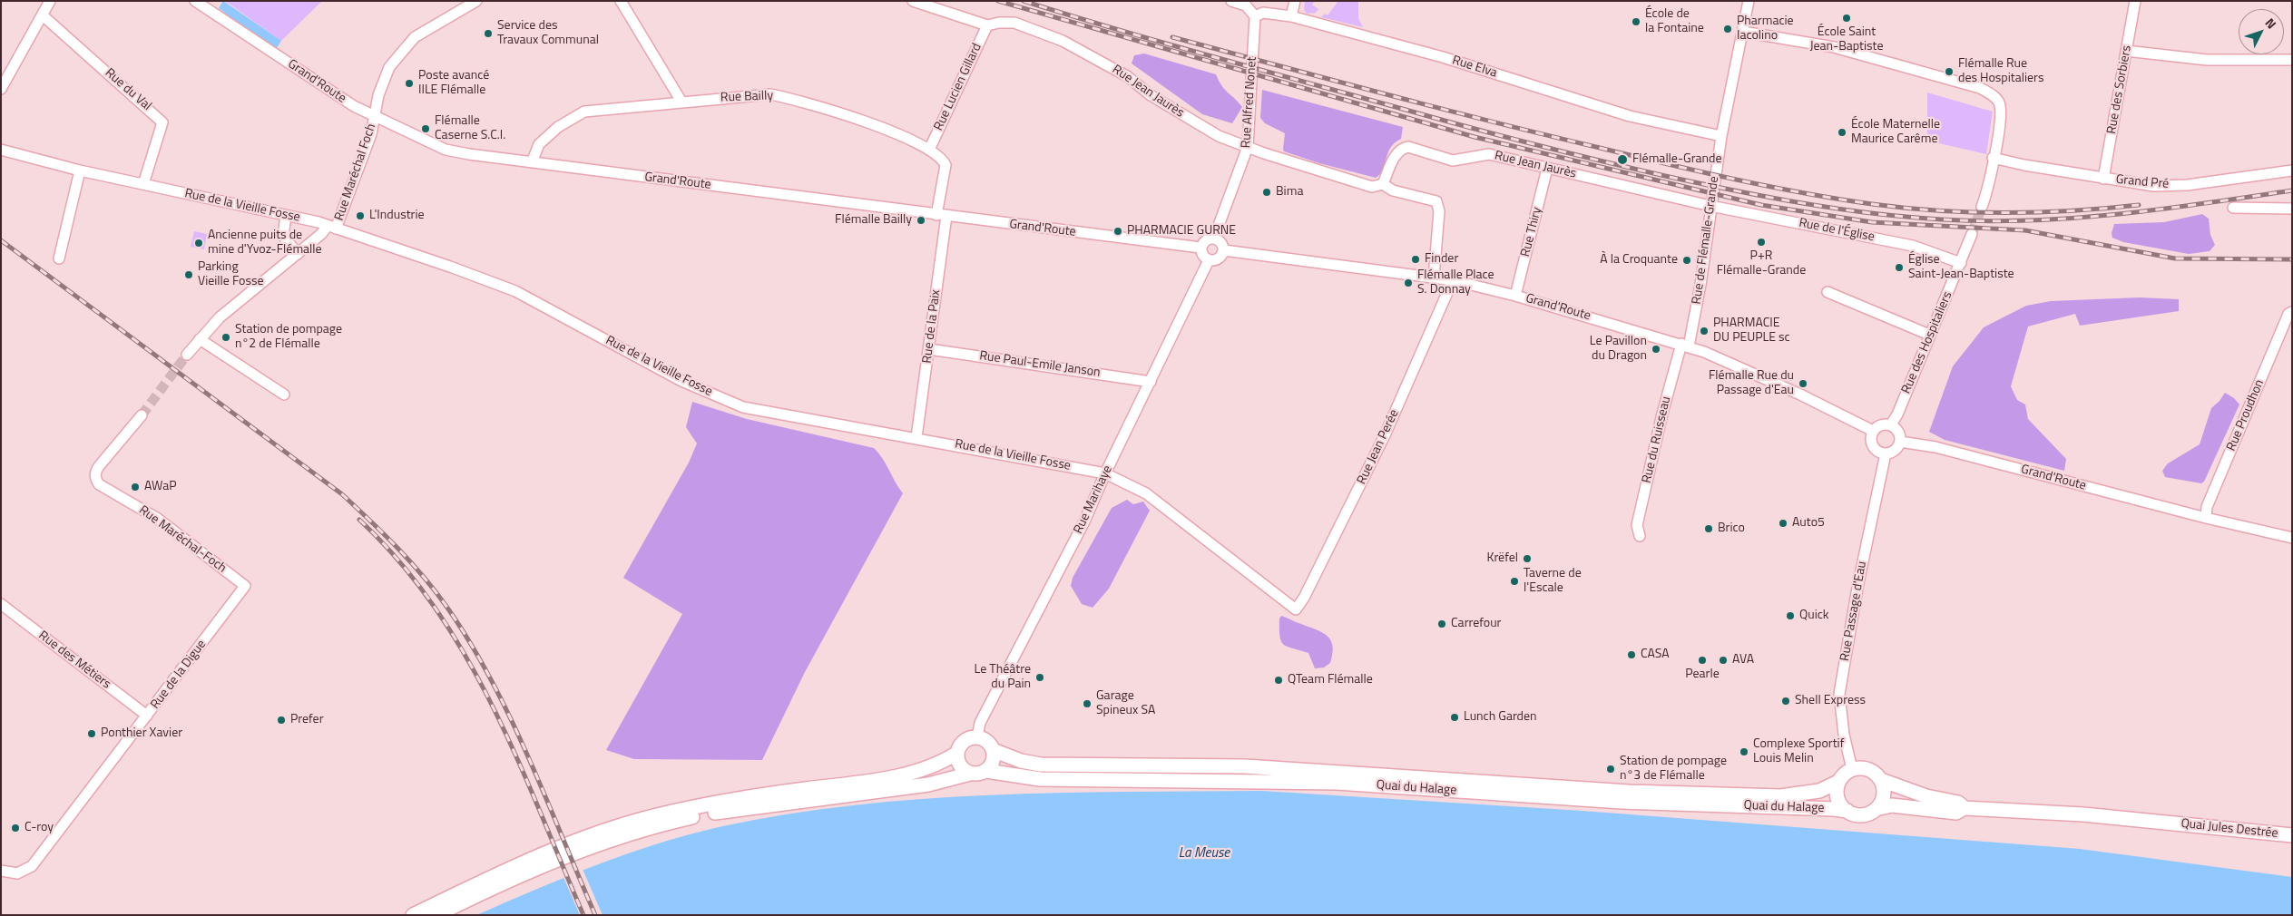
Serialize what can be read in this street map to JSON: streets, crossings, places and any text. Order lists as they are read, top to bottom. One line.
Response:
{"streets":{"main road":["Quai du Halage","Quai Jules Destrée"],"street":["Rue Elva","Grand'Route","Rue Lucien Gillard","Rue du Val","Rue des Sorbiers","Rue Jean Jaurès","Rue Bailly","Rue Alfred Nonet","Rue Maréchal Foch","Grand Pré","Rue de la Vieille Fosse","Rue de l'Église","Rue Thiry","Rue de Flémalle-Grande","Rue de la Paix","Rue des Hospitaliers","Rue Paul-Emile Janson","Rue Proudhon","Rue du Ruisseau","Rue Jean Perée","Rue Marihaye","Rue Maréchal-Foch","Rue Passage d'Eau","Rue des Métiers","Rue de la Digue"]},"crossings":[["Rue Elva","Rue Alfred Nonet"],["Rue Elva","Rue de Flémalle-Grande"],["Grand'Route","Rue Jean Jaurès"],["Grand'Route","Rue Bailly"],["Grand'Route","Rue Alfred Nonet"],["Grand'Route","Rue Maréchal Foch"],["Grand'Route","Rue Thiry"],["Grand'Route","Rue de Flémalle-Grande"],["Grand'Route","Rue de la Paix"],["Grand'Route","Rue des Hospitaliers"],["Grand'Route","Rue Proudhon"],["Grand'Route","Rue du Ruisseau"],["Grand'Route","Rue Jean Perée"],["Grand'Route","Rue Marihaye"],["Grand'Route","Rue Passage d'Eau"],["Rue Lucien Gillard","Rue Jean Jaurès"],["Rue Lucien Gillard","Rue Bailly"],["Rue du Val","Rue de la Vieille Fosse"],["Rue des Sorbiers","Grand Pré"],["Rue Jean Jaurès","Rue Alfred Nonet"],["Rue Jean Jaurès","Rue de l'Église"],["Rue Jean Jaurès","Rue Thiry"],["Rue Jean Jaurès","Rue de Flémalle-Grande"],["Rue Bailly","Rue de la Paix"],["Rue Alfred Nonet","Rue Marihaye"],["Rue Maréchal Foch","Rue de la Vieille Fosse"],["Rue de la Vieille Fosse","Rue de la Paix"],["Rue de la Vieille Fosse","Rue Jean Perée"],["Rue de la Vieille Fosse","Rue Marihaye"],["Rue de l'Église","Rue de Flémalle-Grande"],["Rue de l'Église","Rue des Hospitaliers"],["Rue de Flémalle-Grande","Rue du Ruisseau"],["Rue de la Paix","Rue Paul-Emile Janson"],["Rue des Hospitaliers","Rue Passage d'Eau"],["Rue Paul-Emile Janson","Rue Marihaye"],["Rue Marihaye","Quai du Halage"],["Rue Maréchal-Foch","Rue de la Digue"],["Rue Passage d'Eau","Quai du Halage"],["Rue des Métiers","Rue de la Digue"],["Quai du Halage","Quai Jules Destrée"]],"water":["La Meuse"],"places":["École Saint Jean-Baptiste","École de la Fontaine","Pharmacie Iacolino","Service des Travaux Communal","Flémalle Rue des Hospitaliers","Poste avancé IILE Flémalle","Flémalle Caserne S.C.I.","École Maternelle Maurice Carême","Flémalle-Grande","Bima","L'Industrie","Flémalle Bailly","PHARMACIE GURNE","P+R Flémalle-Grande","Ancienne puits de mine d'Yvoz-Flémalle","Finder","À la Croquante","Église Saint-Jean-Baptiste","Parking Vieille Fosse","Flémalle Place S. Donnay","PHARMACIE DU PEUPLE sc","Station de pompage n°2 de Flémalle","Le Pavillon du Dragon","Flémalle Rue du Passage d'Eau","AWaP","Auto5","Brico","Krëfel","Taverne de l'Escale","Quick","Carrefour","CASA","Pearle","AVA","Le Théâtre du Pain","QTeam Flémalle","Shell Express","Garage Spineux SA","Lunch Garden","Prefer","Ponthier Xavier","Complexe Sportif Louis Melin","Station de pompage n°3 de Flémalle","C-roy"],"north":"top right"}
